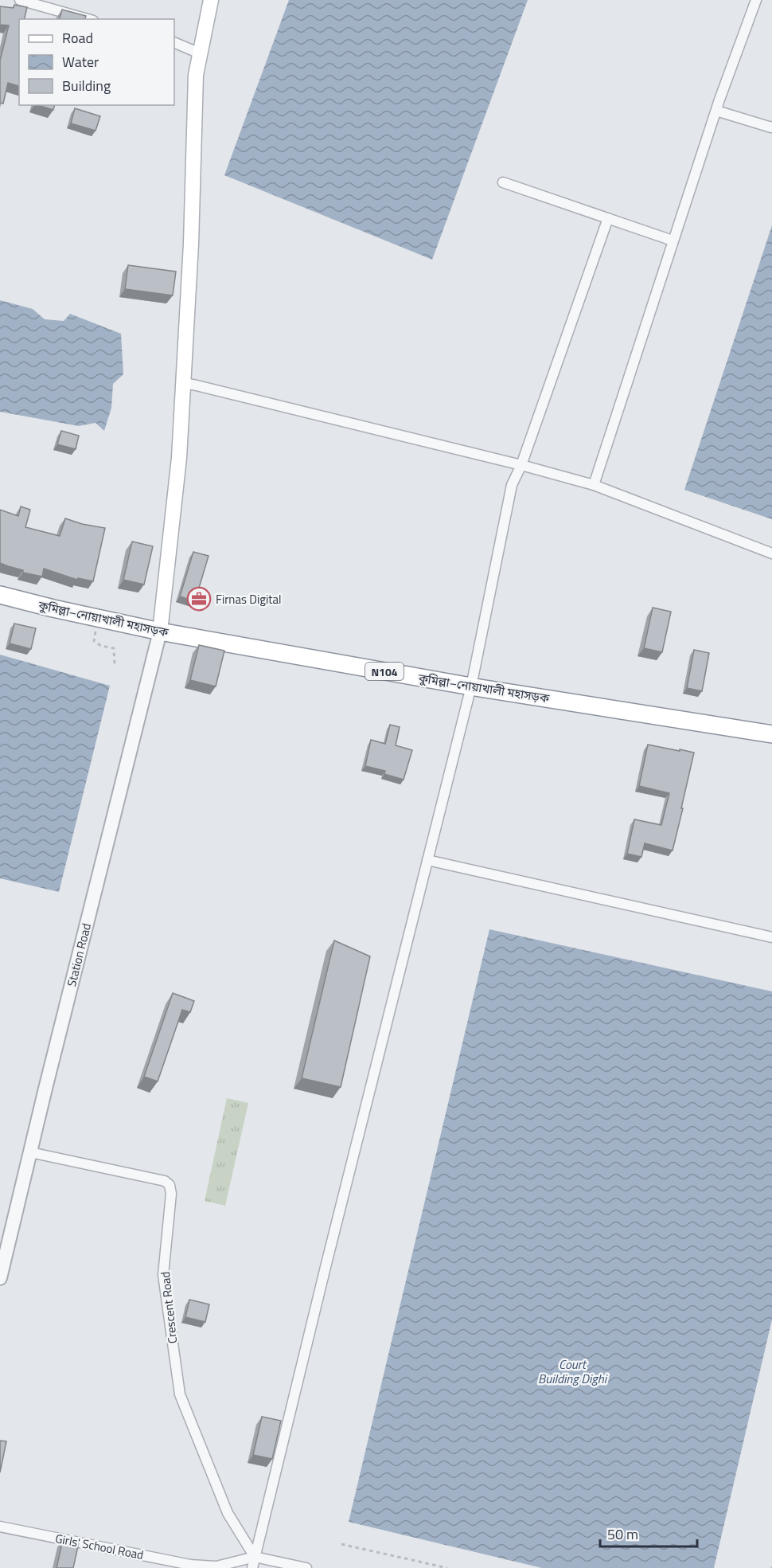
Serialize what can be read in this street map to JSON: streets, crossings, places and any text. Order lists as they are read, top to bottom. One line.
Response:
{"streets":{"highway":["কুমিল্লা–নোয়াখালী মহাসড়ক","N104"],"street":["Station Road","Crescent Road","Girls' School Road"]},"crossings":[["কুমিল্লা–নোয়াখালী মহাসড়ক","Station Road"],["Station Road","Crescent Road"],["Crescent Road","Girls' School Road"]],"water":["Court Building Dighi"],"places":{"office":["Firnas Digital"]},"legend":["Road","Water","Building"],"scale_bar":"50 m"}
